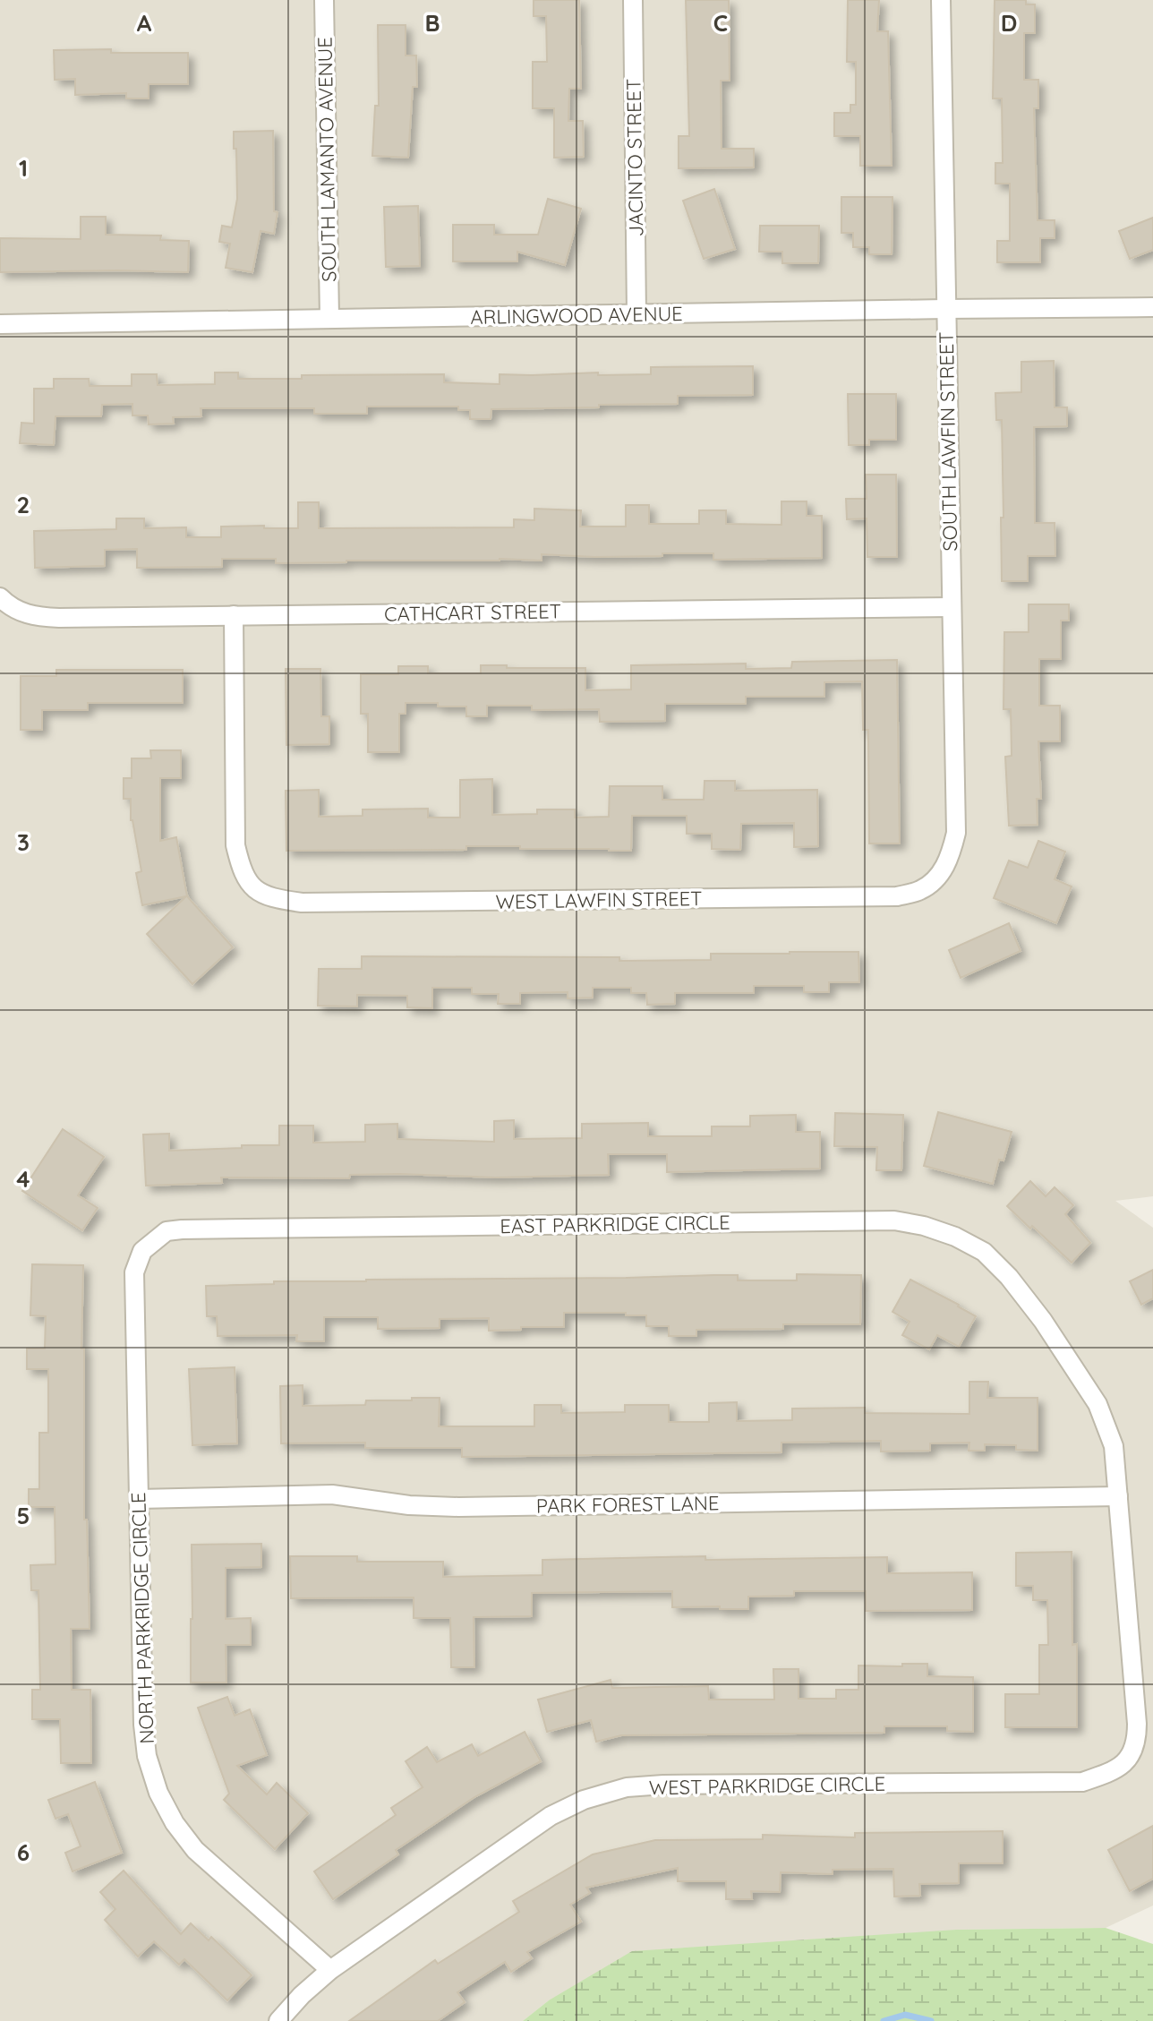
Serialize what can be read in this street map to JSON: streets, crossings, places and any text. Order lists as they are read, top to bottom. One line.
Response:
{"streets":{"street":["JACINTO STREET","SOUTH LAMANTO AVENUE","ARLINGWOOD AVENUE","SOUTH LAWFIN STREET","CATHCART STREET","WEST LAWFIN STREET","EAST PARKRIDGE CIRCLE","PARK FOREST LANE","NORTH PARKRIDGE CIRCLE","WEST PARKRIDGE CIRCLE"]},"crossings":[["JACINTO STREET","ARLINGWOOD AVENUE"],["SOUTH LAMANTO AVENUE","ARLINGWOOD AVENUE"],["ARLINGWOOD AVENUE","SOUTH LAWFIN STREET"],["SOUTH LAWFIN STREET","CATHCART STREET"],["SOUTH LAWFIN STREET","WEST LAWFIN STREET"],["CATHCART STREET","WEST LAWFIN STREET"],["EAST PARKRIDGE CIRCLE","PARK FOREST LANE"],["EAST PARKRIDGE CIRCLE","NORTH PARKRIDGE CIRCLE"],["EAST PARKRIDGE CIRCLE","WEST PARKRIDGE CIRCLE"],["PARK FOREST LANE","NORTH PARKRIDGE CIRCLE"],["NORTH PARKRIDGE CIRCLE","WEST PARKRIDGE CIRCLE"]],"grid":{"columns":["A","B","C","D"],"rows":["1","2","3","4","5","6"]}}
